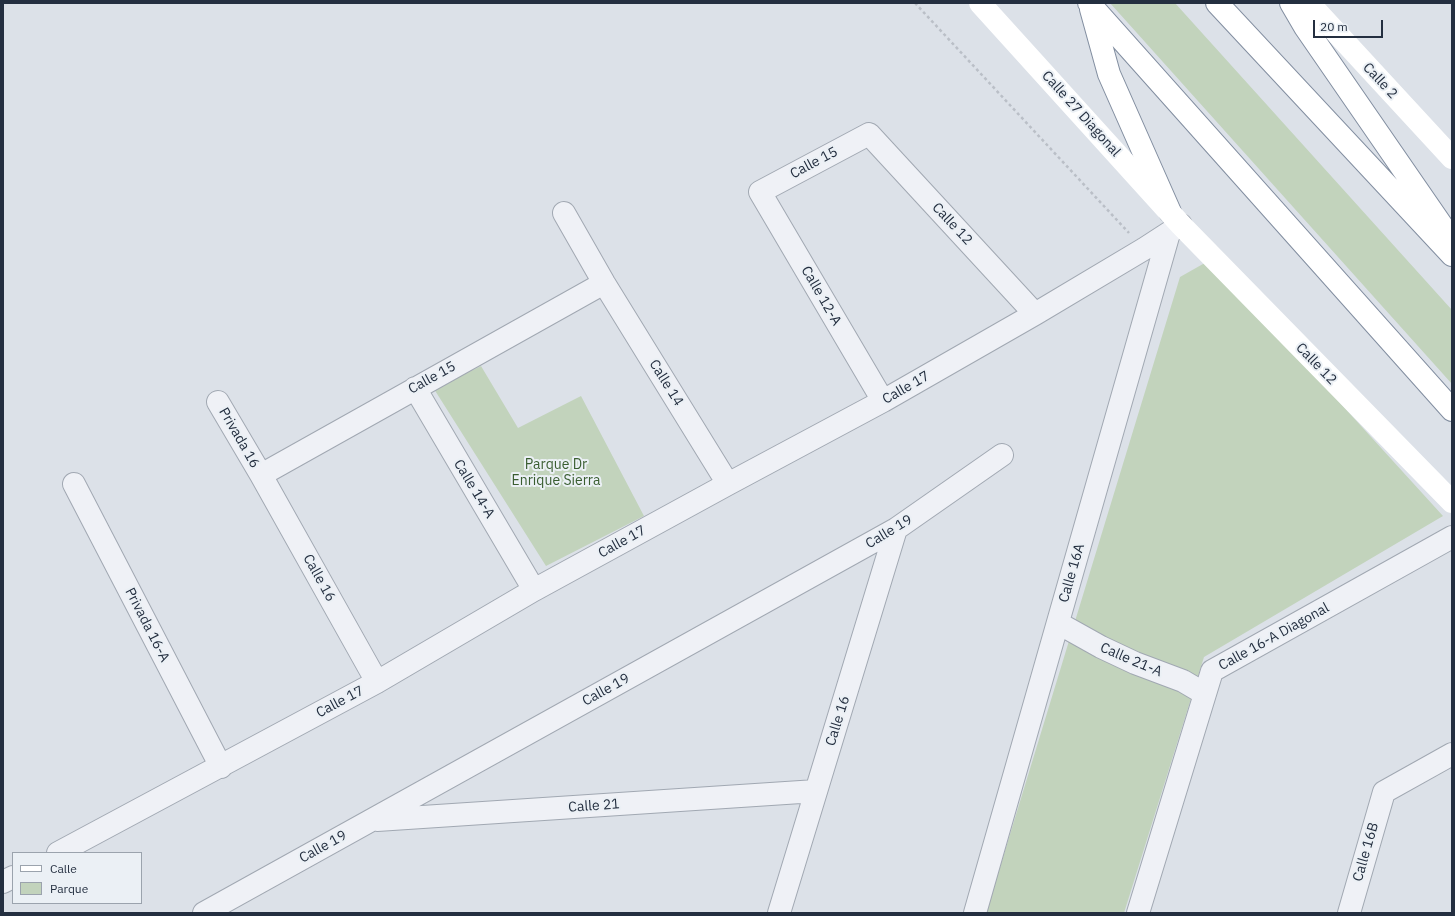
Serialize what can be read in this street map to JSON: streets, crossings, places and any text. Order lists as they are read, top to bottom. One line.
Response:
{"streets":{"main road":["Calle 2","Calle 27 Diagonal","Calle 12"],"street":["Calle 15","Calle 12-A","Calle 14","Calle 17","Privada 16","Calle 14-A","Calle 19","Calle 16A","Calle 16","Privada 16-A","Calle 16-A Diagonal","Calle 21-A","Calle 21","Calle 16B"]},"crossings":[["Calle 27 Diagonal","Calle 12"],["Calle 27 Diagonal","Calle 17"],["Calle 27 Diagonal","Calle 16A"],["Calle 15","Calle 12"],["Calle 15","Calle 12-A"],["Calle 15","Calle 14"],["Calle 15","Privada 16"],["Calle 15","Calle 14-A"],["Calle 15","Calle 16"],["Calle 12","Calle 17"],["Calle 12","Calle 16A"],["Calle 12-A","Calle 17"],["Calle 14","Calle 17"],["Calle 17","Calle 14-A"],["Calle 17","Calle 16A"],["Calle 17","Calle 16"],["Calle 17","Privada 16-A"],["Privada 16","Calle 16"],["Calle 19","Calle 16"],["Calle 19","Calle 21"],["Calle 16A","Calle 21-A"],["Calle 16","Calle 21"],["Calle 16-A Diagonal","Calle 21-A"]],"parks":["Parque Dr Enrique Sierra"],"legend":["Calle","Parque"],"scale_bar":"20 m"}
